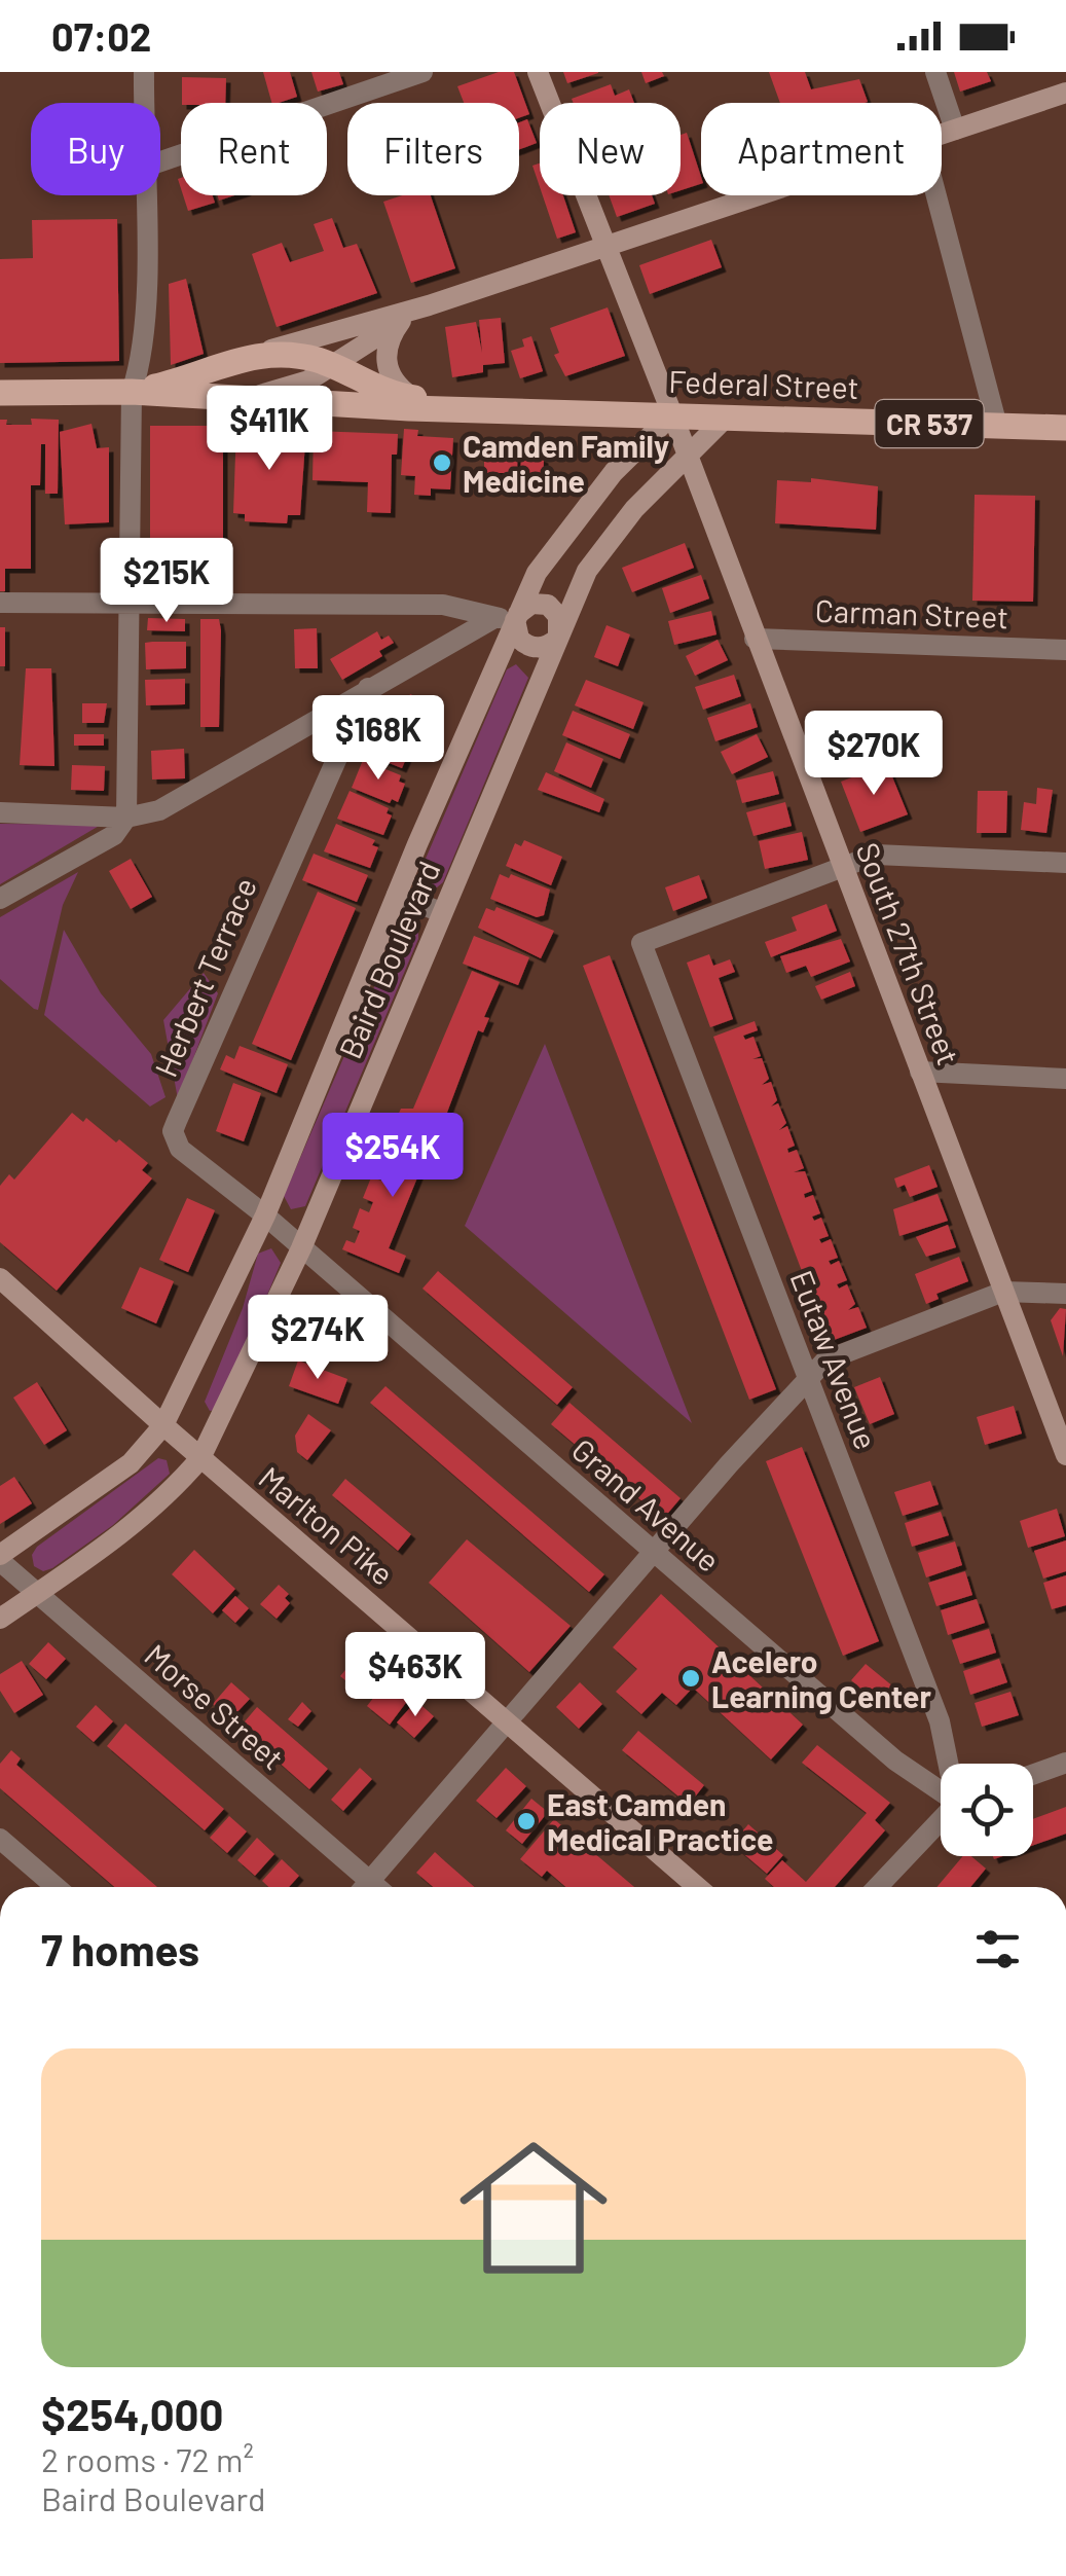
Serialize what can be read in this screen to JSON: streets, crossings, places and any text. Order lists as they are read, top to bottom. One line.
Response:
{"streets":{"main road":["Federal Street","CR 537","South 27th Street","Baird Boulevard","Marlton Pike"],"street":["Carman Street","Herbert Terrace","Eutaw Avenue","Grand Avenue","Morse Street"]},"crossings":[["Federal Street","South 27th Street"],["Federal Street","Baird Boulevard"],["Carman Street","South 27th Street"],["South 27th Street","Baird Boulevard"],["South 27th Street","Eutaw Avenue"],["Baird Boulevard","Herbert Terrace"],["Baird Boulevard","Grand Avenue"],["Baird Boulevard","Marlton Pike"],["Baird Boulevard","Morse Street"],["Herbert Terrace","Grand Avenue"]],"places":["Camden Family Medicine","Acelero Learning Center","East Camden Medical Practice"],"page":{"status":"07:02","chip":["Buy","Rent","Filters","New","Apartment"],"price":["$411K","$215K","$168K","$270K","$254K","$274K","$463K"],"heading":"7 homes","list":[{"name":"$254,000","note":"2 rooms · 72 m² · Baird Boulevard"}]}}
